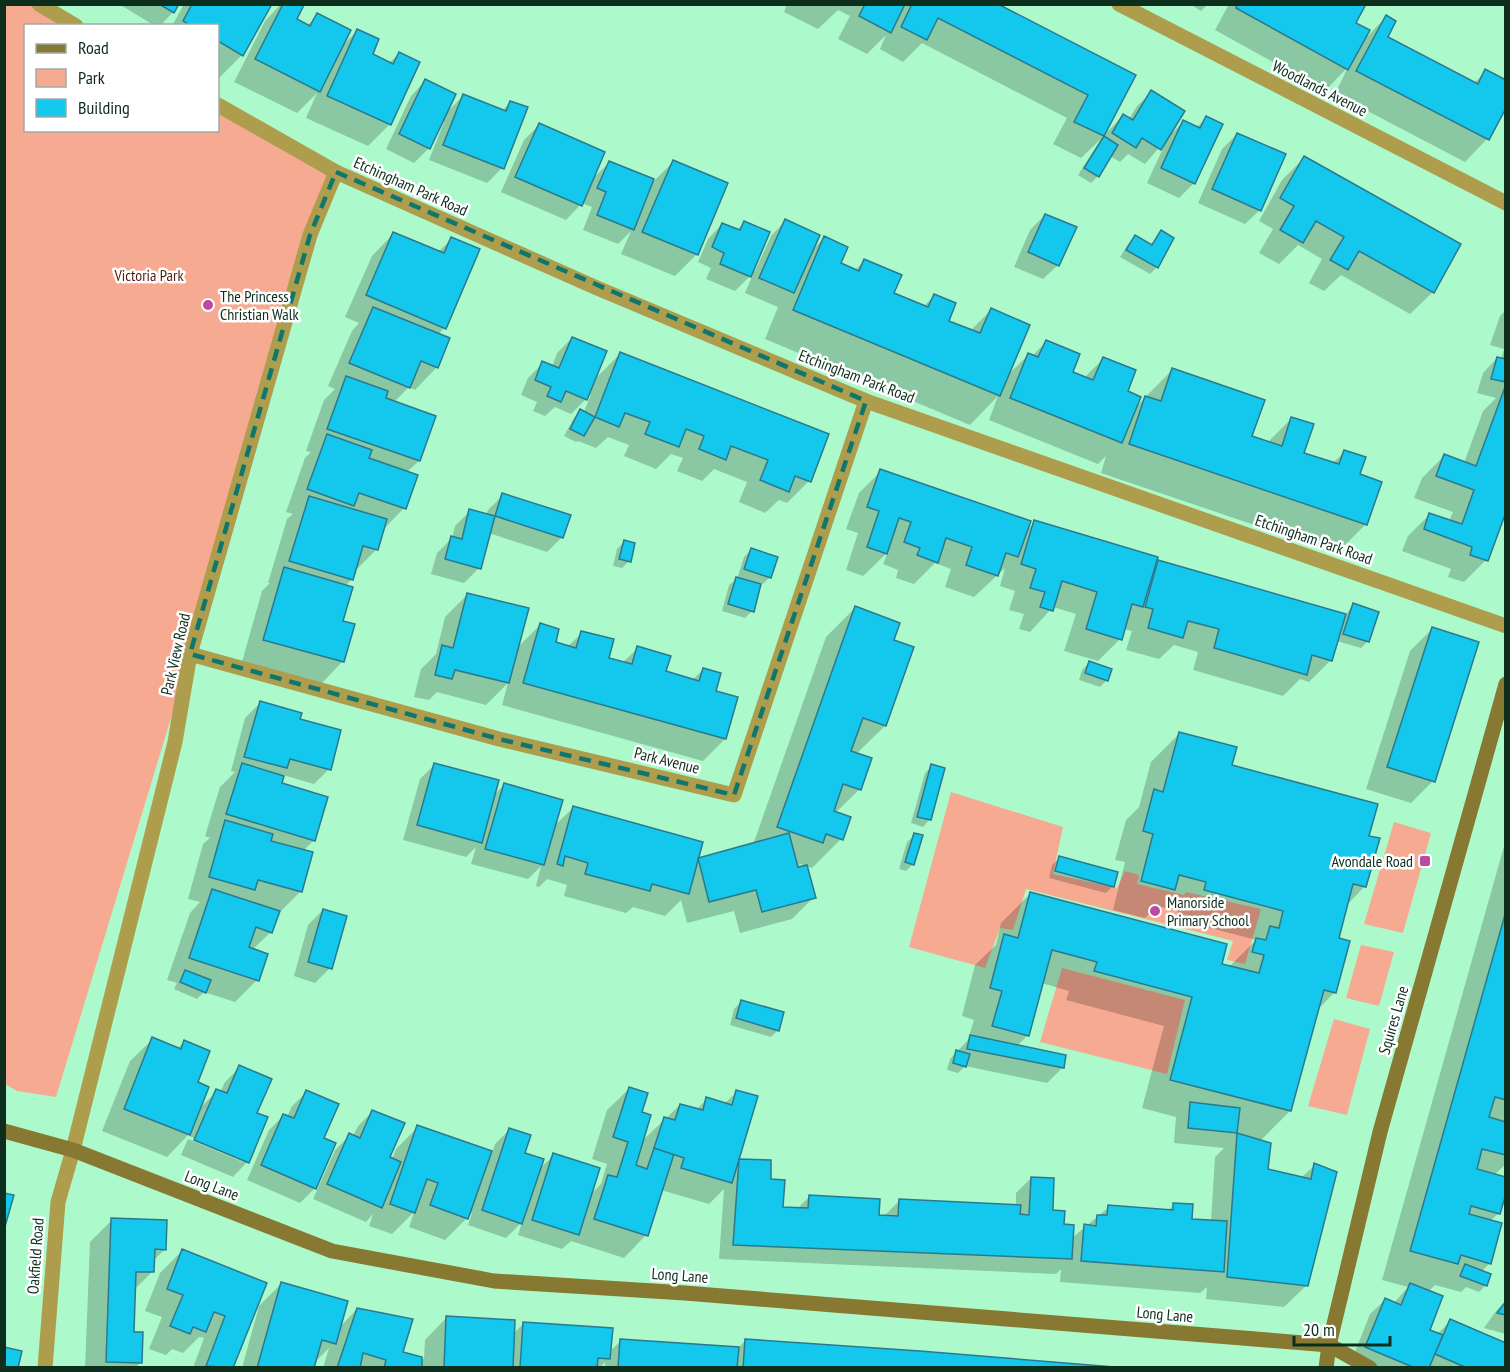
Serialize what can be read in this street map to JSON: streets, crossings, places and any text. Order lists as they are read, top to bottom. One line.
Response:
{"streets":{"street":["Woodlands Avenue","Etchingham Park Road","Park View Road","Park Avenue","Squires Lane","Long Lane","Oakfield Road"]},"crossings":[["Etchingham Park Road","Park View Road"],["Etchingham Park Road","Park Avenue"],["Park View Road","Park Avenue"],["Park View Road","Long Lane"],["Park View Road","Oakfield Road"],["Squires Lane","Long Lane"],["Long Lane","Oakfield Road"]],"parks":["Victoria Park"],"places":{"other":["The Princess Christian Walk","Manorside Primary School"],"transit":["Avondale Road"]},"legend":["Road","Park","Building"],"scale_bar":"20 m"}
